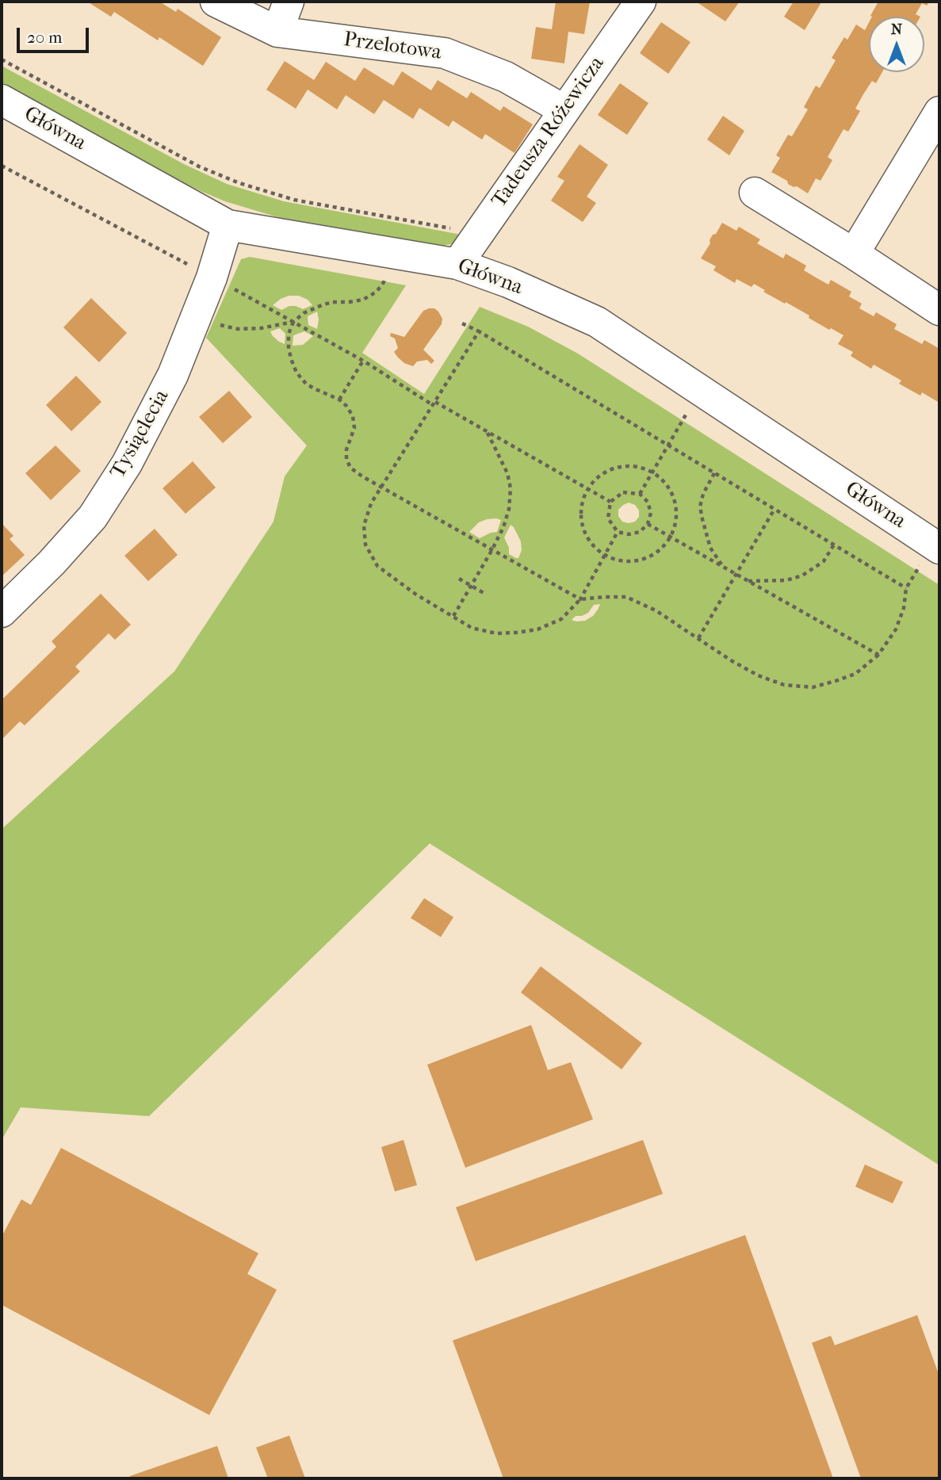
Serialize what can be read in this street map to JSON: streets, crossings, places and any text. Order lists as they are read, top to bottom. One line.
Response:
{"streets":{"street":["Przelotowa","Główna","Tadeusza Różewicza","Tysiąclecia"]},"crossings":[["Przelotowa","Tadeusza Różewicza"],["Główna","Tadeusza Różewicza"],["Główna","Tysiąclecia"]],"scale_bar":"20 m","north":"top"}
